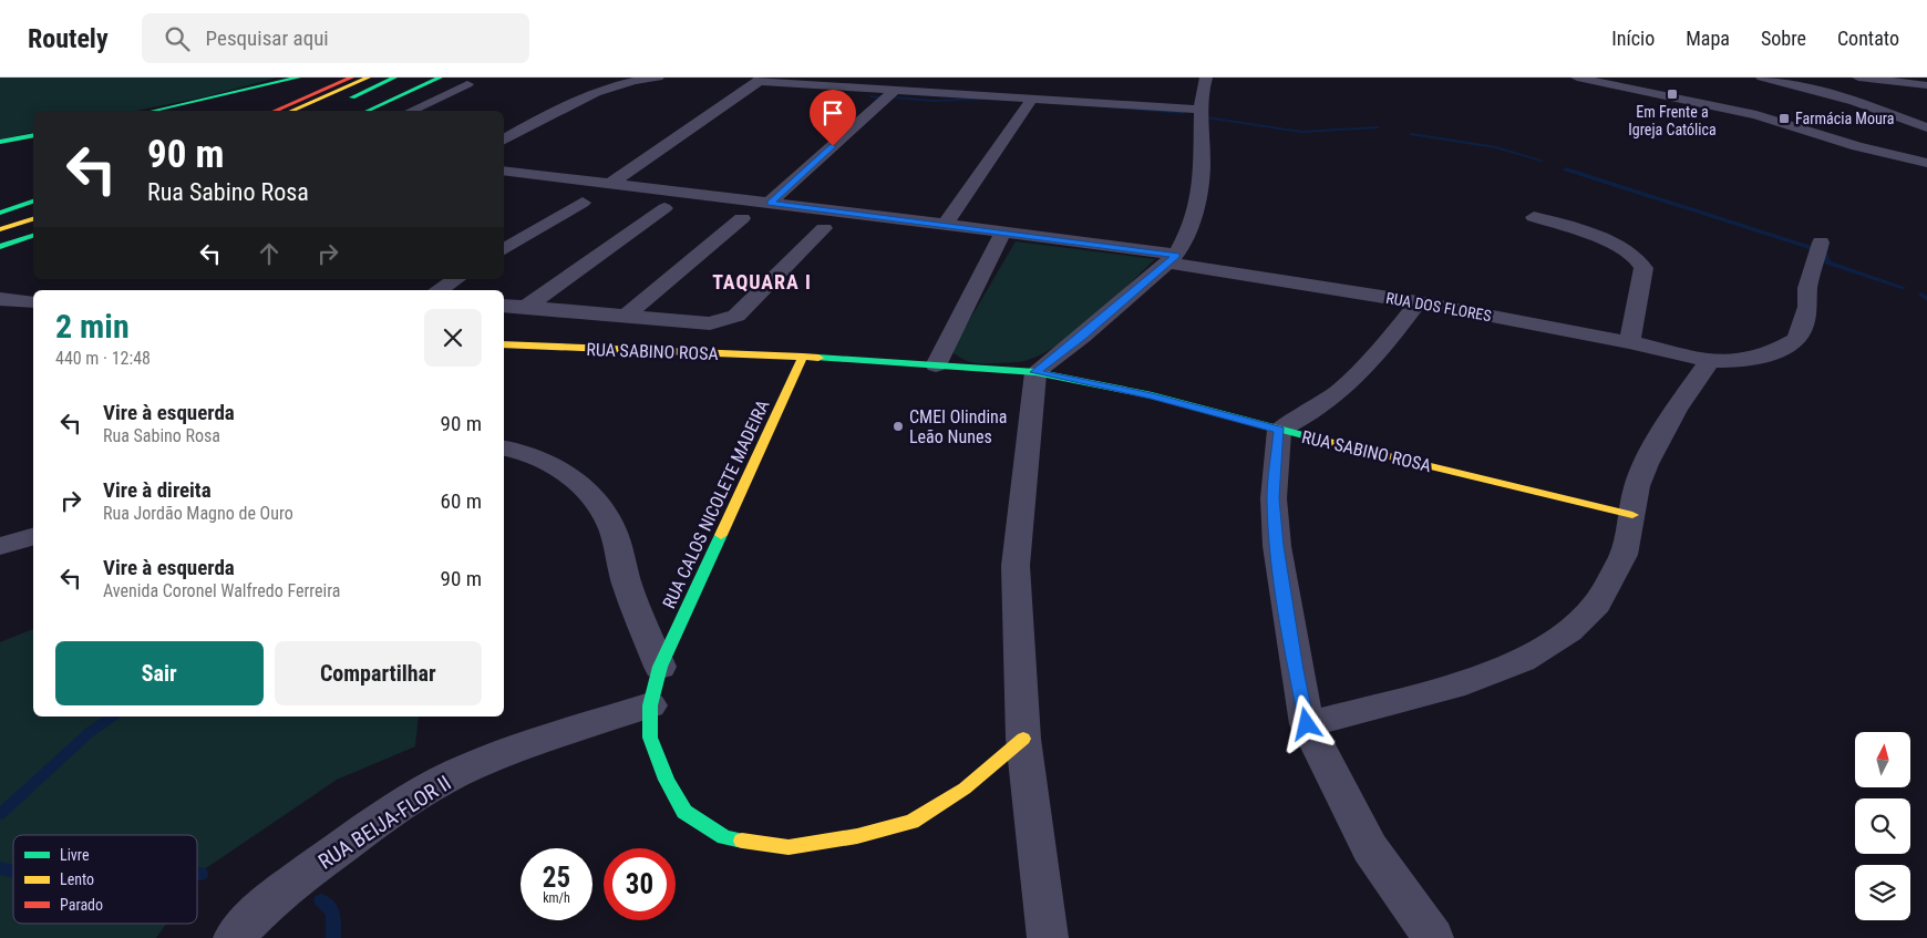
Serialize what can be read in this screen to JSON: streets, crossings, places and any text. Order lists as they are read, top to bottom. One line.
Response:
{"streets":{"street":["RUA DOS FLORES","RUA SABINO ROSA","RUA CALOS NICOLETE MADEIRA","RUA BEIJA-FLOR II"]},"crossings":[["RUA SABINO ROSA","RUA CALOS NICOLETE MADEIRA"],["RUA CALOS NICOLETE MADEIRA","RUA BEIJA-FLOR II"]],"districts":["TAQUARA I"],"places":{"transit":["Em Frente a Igreja Católica","Farmácia Moura"],"other":["CMEI Olindina Leão Nunes"]},"legend":["Livre","Lento","Parado"],"north":"top","page":{"header":"Routely","search":"Pesquisar aqui","nav":["Início","Mapa","Sobre","Contato"],"turn":["90 m","Rua Sabino Rosa"],"heading":["2 min","440 m · 12:48"],"list":[{"name":"Vire à esquerda","note":"Rua Sabino Rosa","value":"90 m"},{"name":"Vire à direita","note":"Rua Jordão Magno de Ouro","value":"60 m"},{"name":"Vire à esquerda","note":"Avenida Coronel Walfredo Ferreira","value":"90 m"}],"buttons":["Sair","Compartilhar"],"speed":"25 km/h","limit":"30"}}
